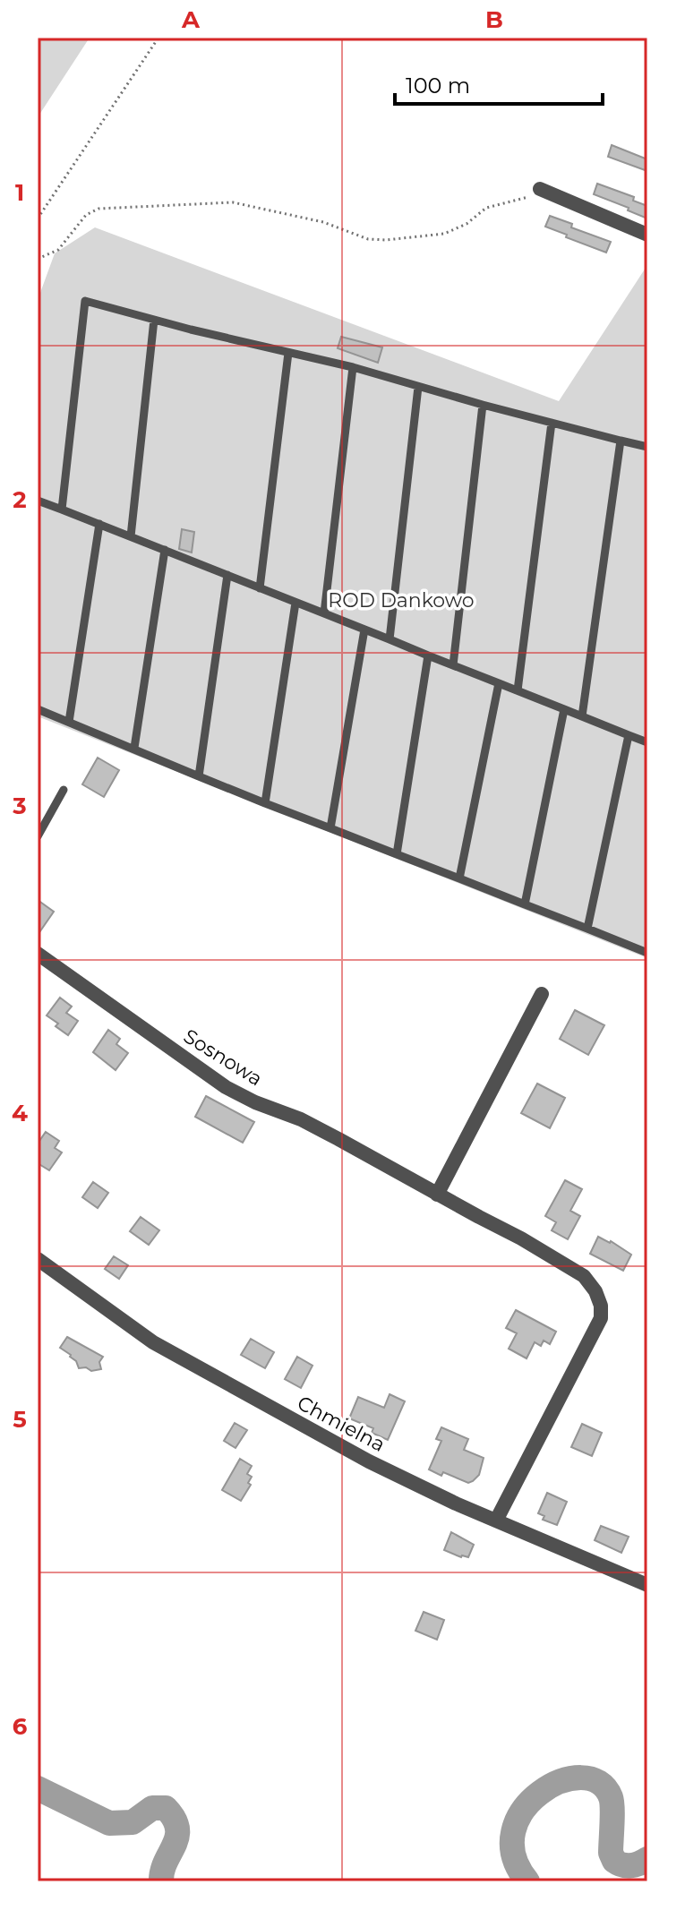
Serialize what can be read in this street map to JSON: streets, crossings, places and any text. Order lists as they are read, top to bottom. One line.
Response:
{"streets":{"street":["Sosnowa","Chmielna"]},"crossings":[["Sosnowa","Chmielna"]],"parks":["ROD Dankowo"],"scale_bar":"100 m","grid":{"columns":["A","B"],"rows":["1","2","3","4","5","6"]}}
